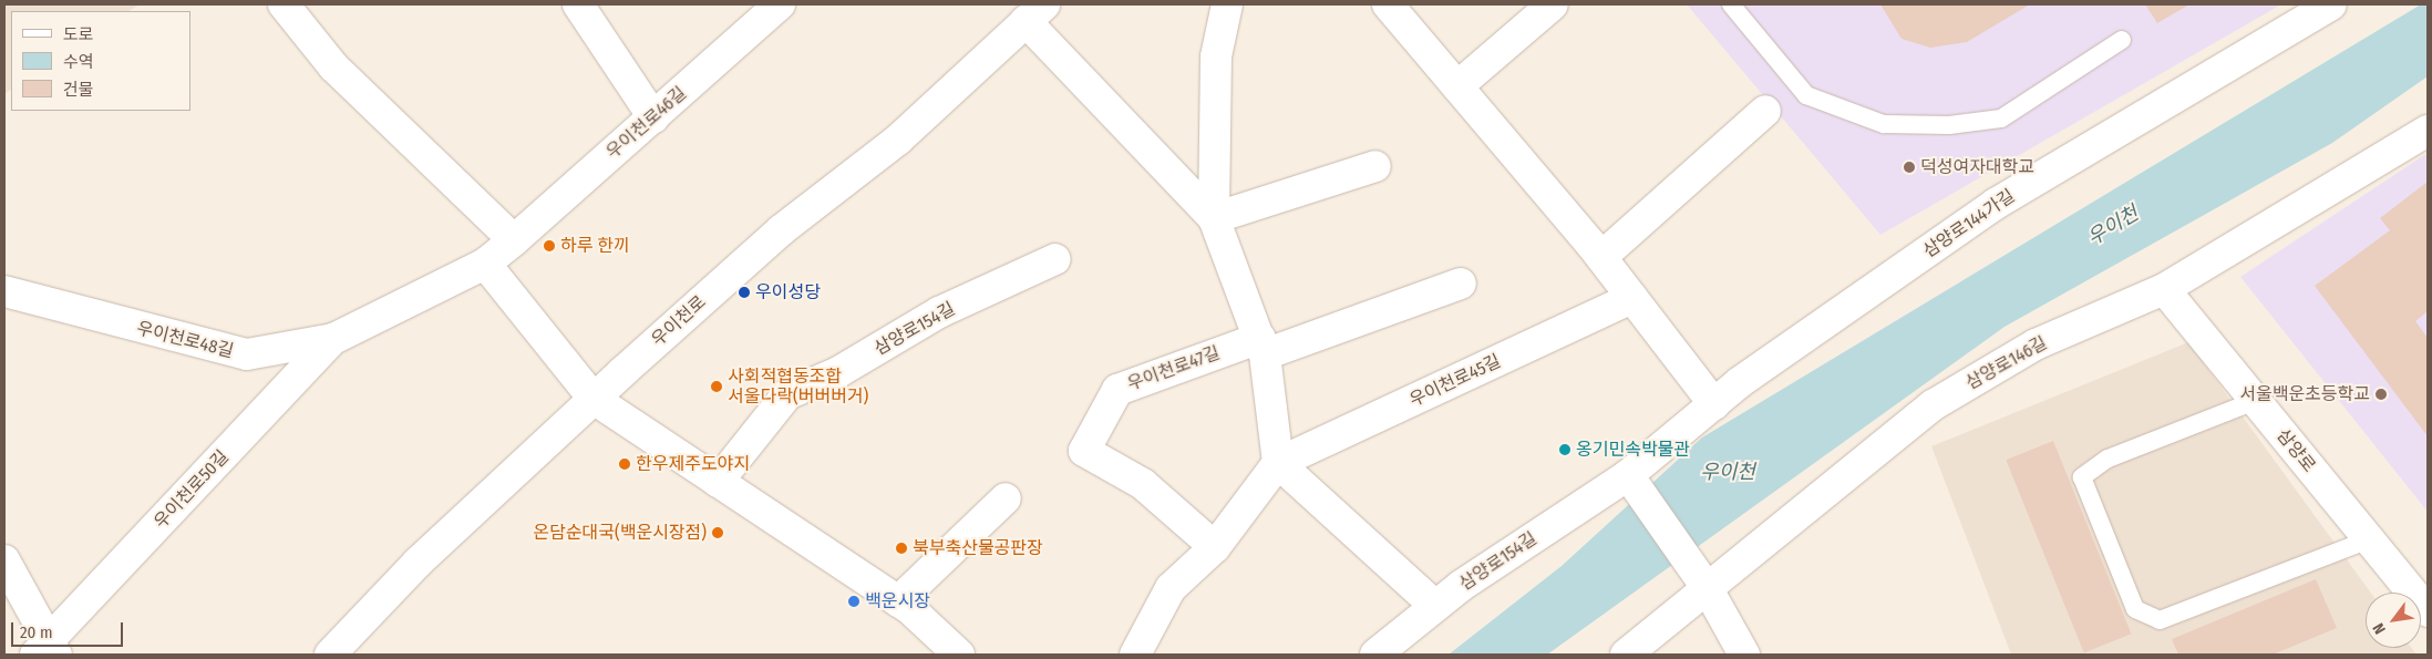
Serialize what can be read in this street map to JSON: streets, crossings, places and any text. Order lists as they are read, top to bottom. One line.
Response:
{"streets":{"street":["우이천로46길","삼양로144가길","우이천로","삼양로154길","우이천로48길","삼양로146길","우이천로47길","우이천로45길","삼양로","우이천로50길"]},"crossings":[["우이천로46길","우이천로48길"],["삼양로144가길","삼양로154길"],["우이천로48길","우이천로50길"],["삼양로146길","삼양로"]],"water":["우이천"],"places":["덕성여자대학교","하루 한끼","우이성당","사회적협동조합 서울다락(버버버거)","서울백운초등학교","옹기민속박물관","한우제주도야지","온담순대국(백운시장점)","북부축산물공판장","백운시장"],"legend":["도로","수역","건물"],"scale_bar":"20 m","north":"bottom left"}
